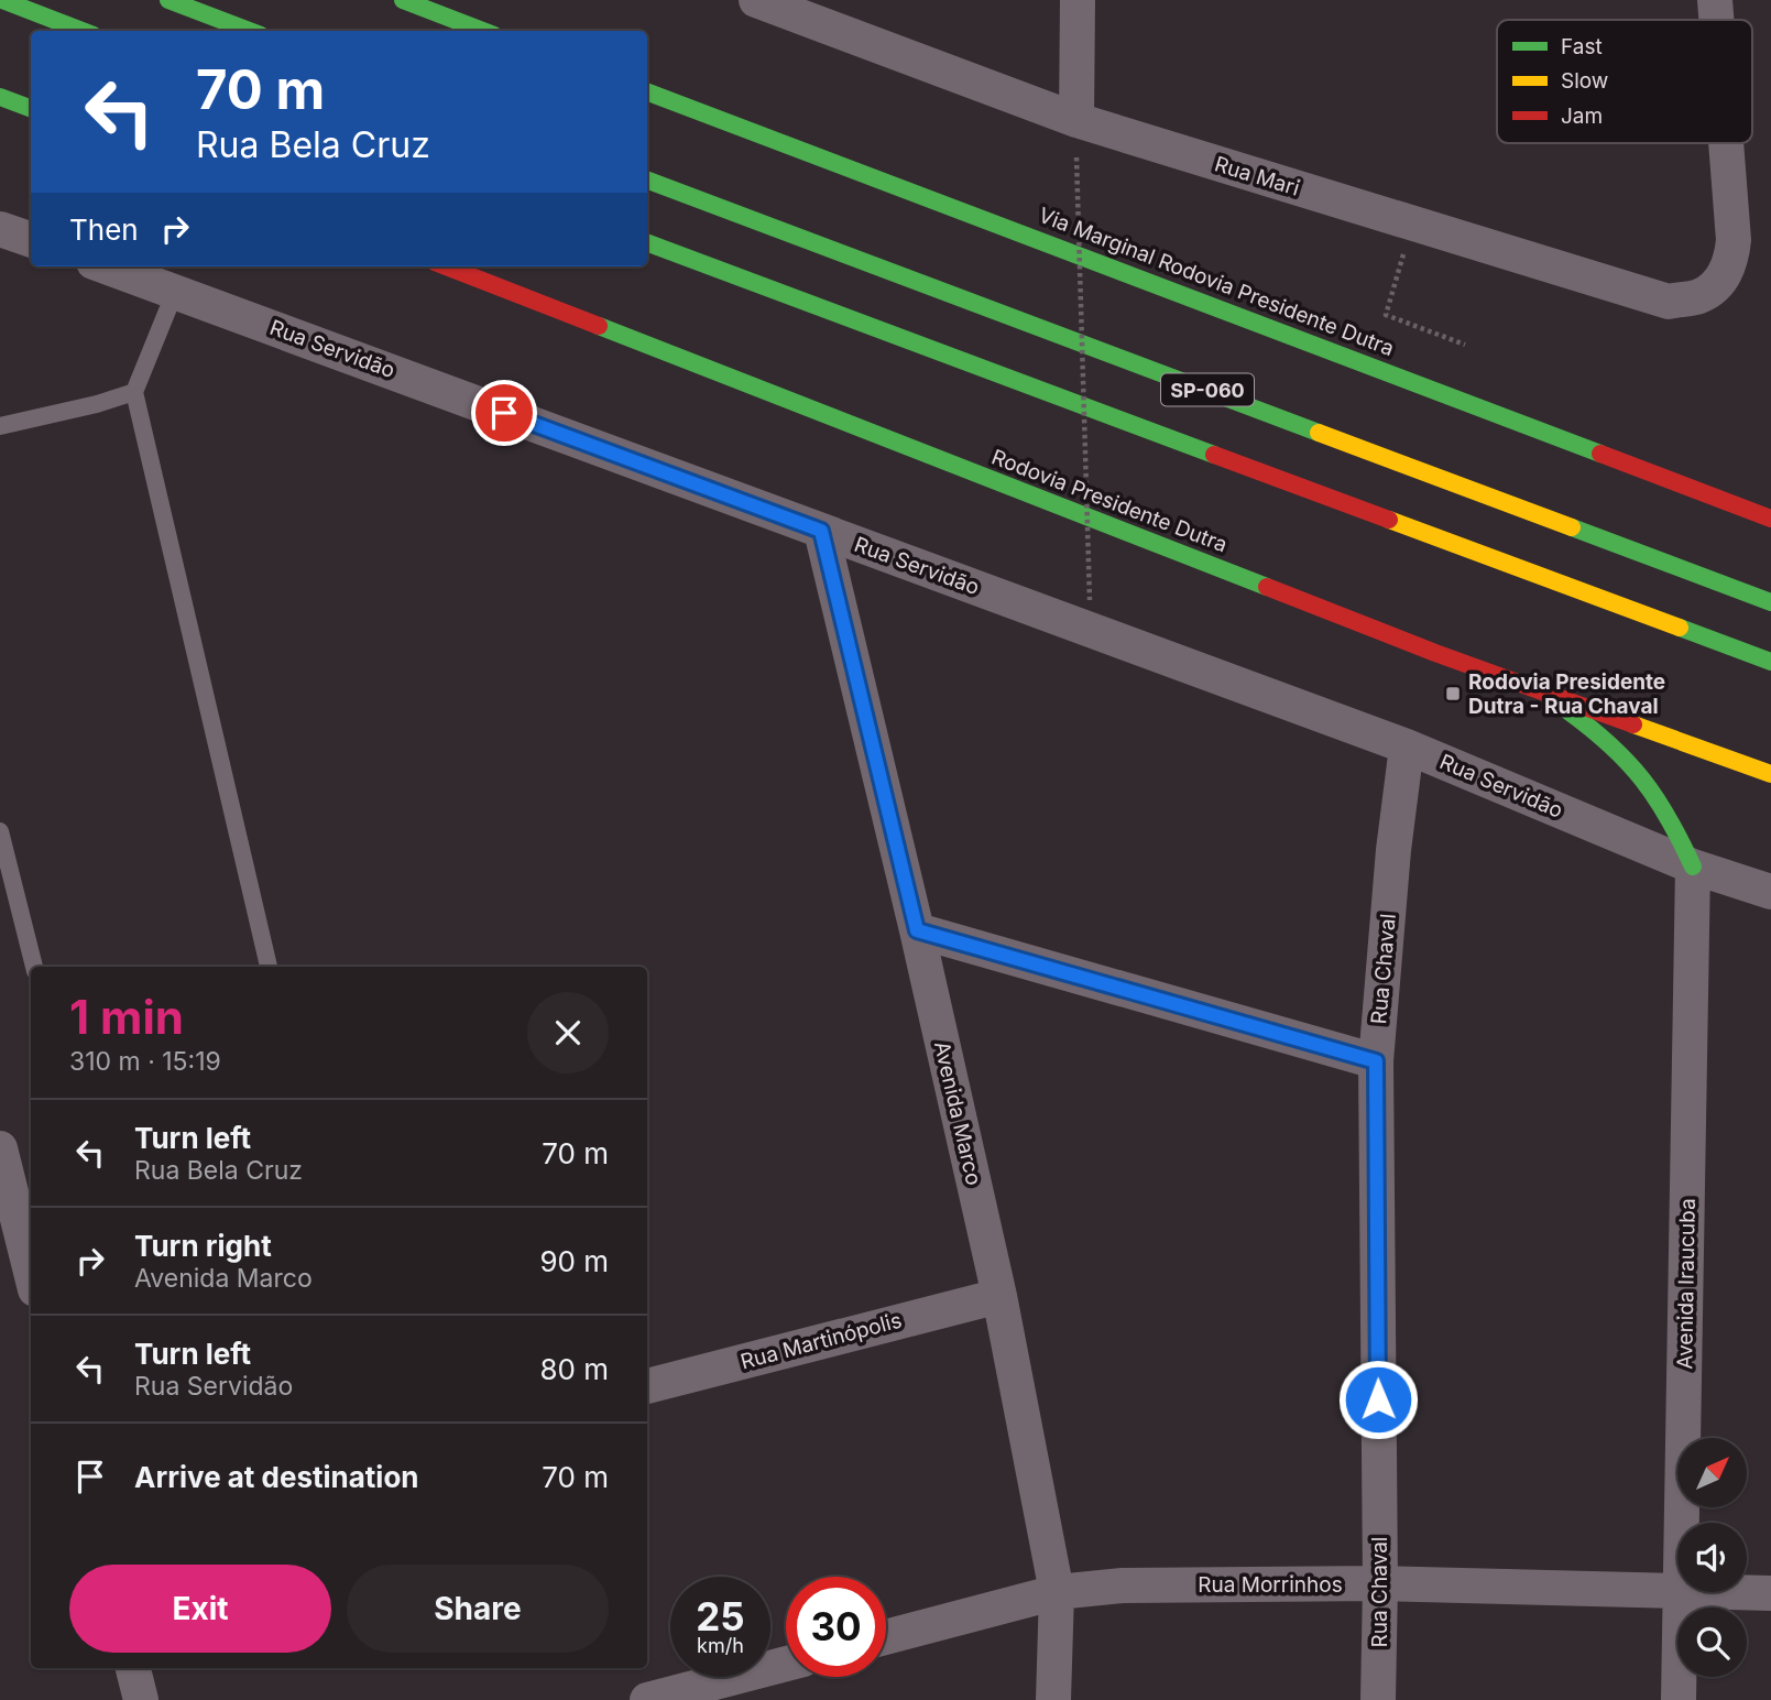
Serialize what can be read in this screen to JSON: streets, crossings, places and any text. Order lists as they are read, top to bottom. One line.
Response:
{"streets":{"highway":["Via Marginal Rodovia Presidente Dutra","SP-060","Rodovia Presidente Dutra"],"street":["Rua Mari","Rua Servidão","Rua Chaval","Avenida Marco","Avenida Iraucuba","Rua Martinópolis","Rua Morrinhos"]},"crossings":[["Rua Servidão","Rua Chaval"],["Rua Servidão","Avenida Marco"],["Rua Servidão","Avenida Iraucuba"],["Rua Chaval","Rua Morrinhos"],["Avenida Marco","Rua Martinópolis"],["Avenida Marco","Rua Morrinhos"],["Avenida Iraucuba","Rua Morrinhos"]],"places":{"transit":["Rodovia Presidente Dutra - Rua Chaval"]},"legend":["Fast","Slow","Jam"],"north":"top right","page":{"turn":["70 m","Rua Bela Cruz"],"then":"Then","heading":["1 min","310 m · 15:19"],"list":[{"name":"Turn left","note":"Rua Bela Cruz","value":"70 m"},{"name":"Turn right","note":"Avenida Marco","value":"90 m"},{"name":"Turn left","note":"Rua Servidão","value":"80 m"},{"name":"Arrive at destination","value":"70 m"}],"buttons":["Exit","Share"],"speed":"25 km/h","limit":"30"}}
